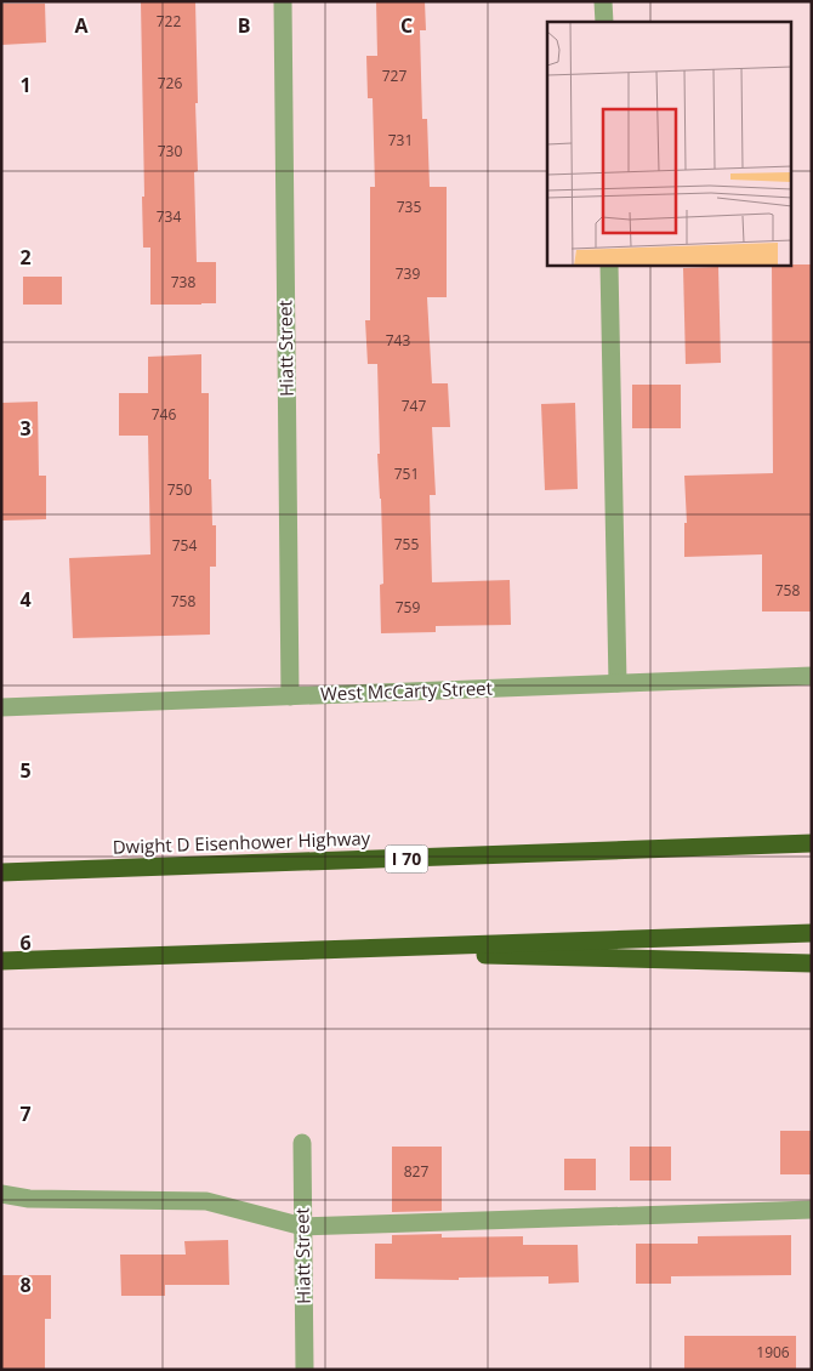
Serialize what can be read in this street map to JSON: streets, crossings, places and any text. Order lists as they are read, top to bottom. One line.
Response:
{"streets":{"highway":["Dwight D Eisenhower Highway","I 70"],"street":["Hiatt Street","West McCarty Street"]},"crossings":[["Hiatt Street","West McCarty Street"]],"house_numbers":["722","727","726","731","730","735","734","739","738","743","747","746","751","750","755","754","758","758","759","827","1906"],"grid":{"columns":["A","B","C"],"rows":["1","2","3","4","5","6","7","8"]}}
